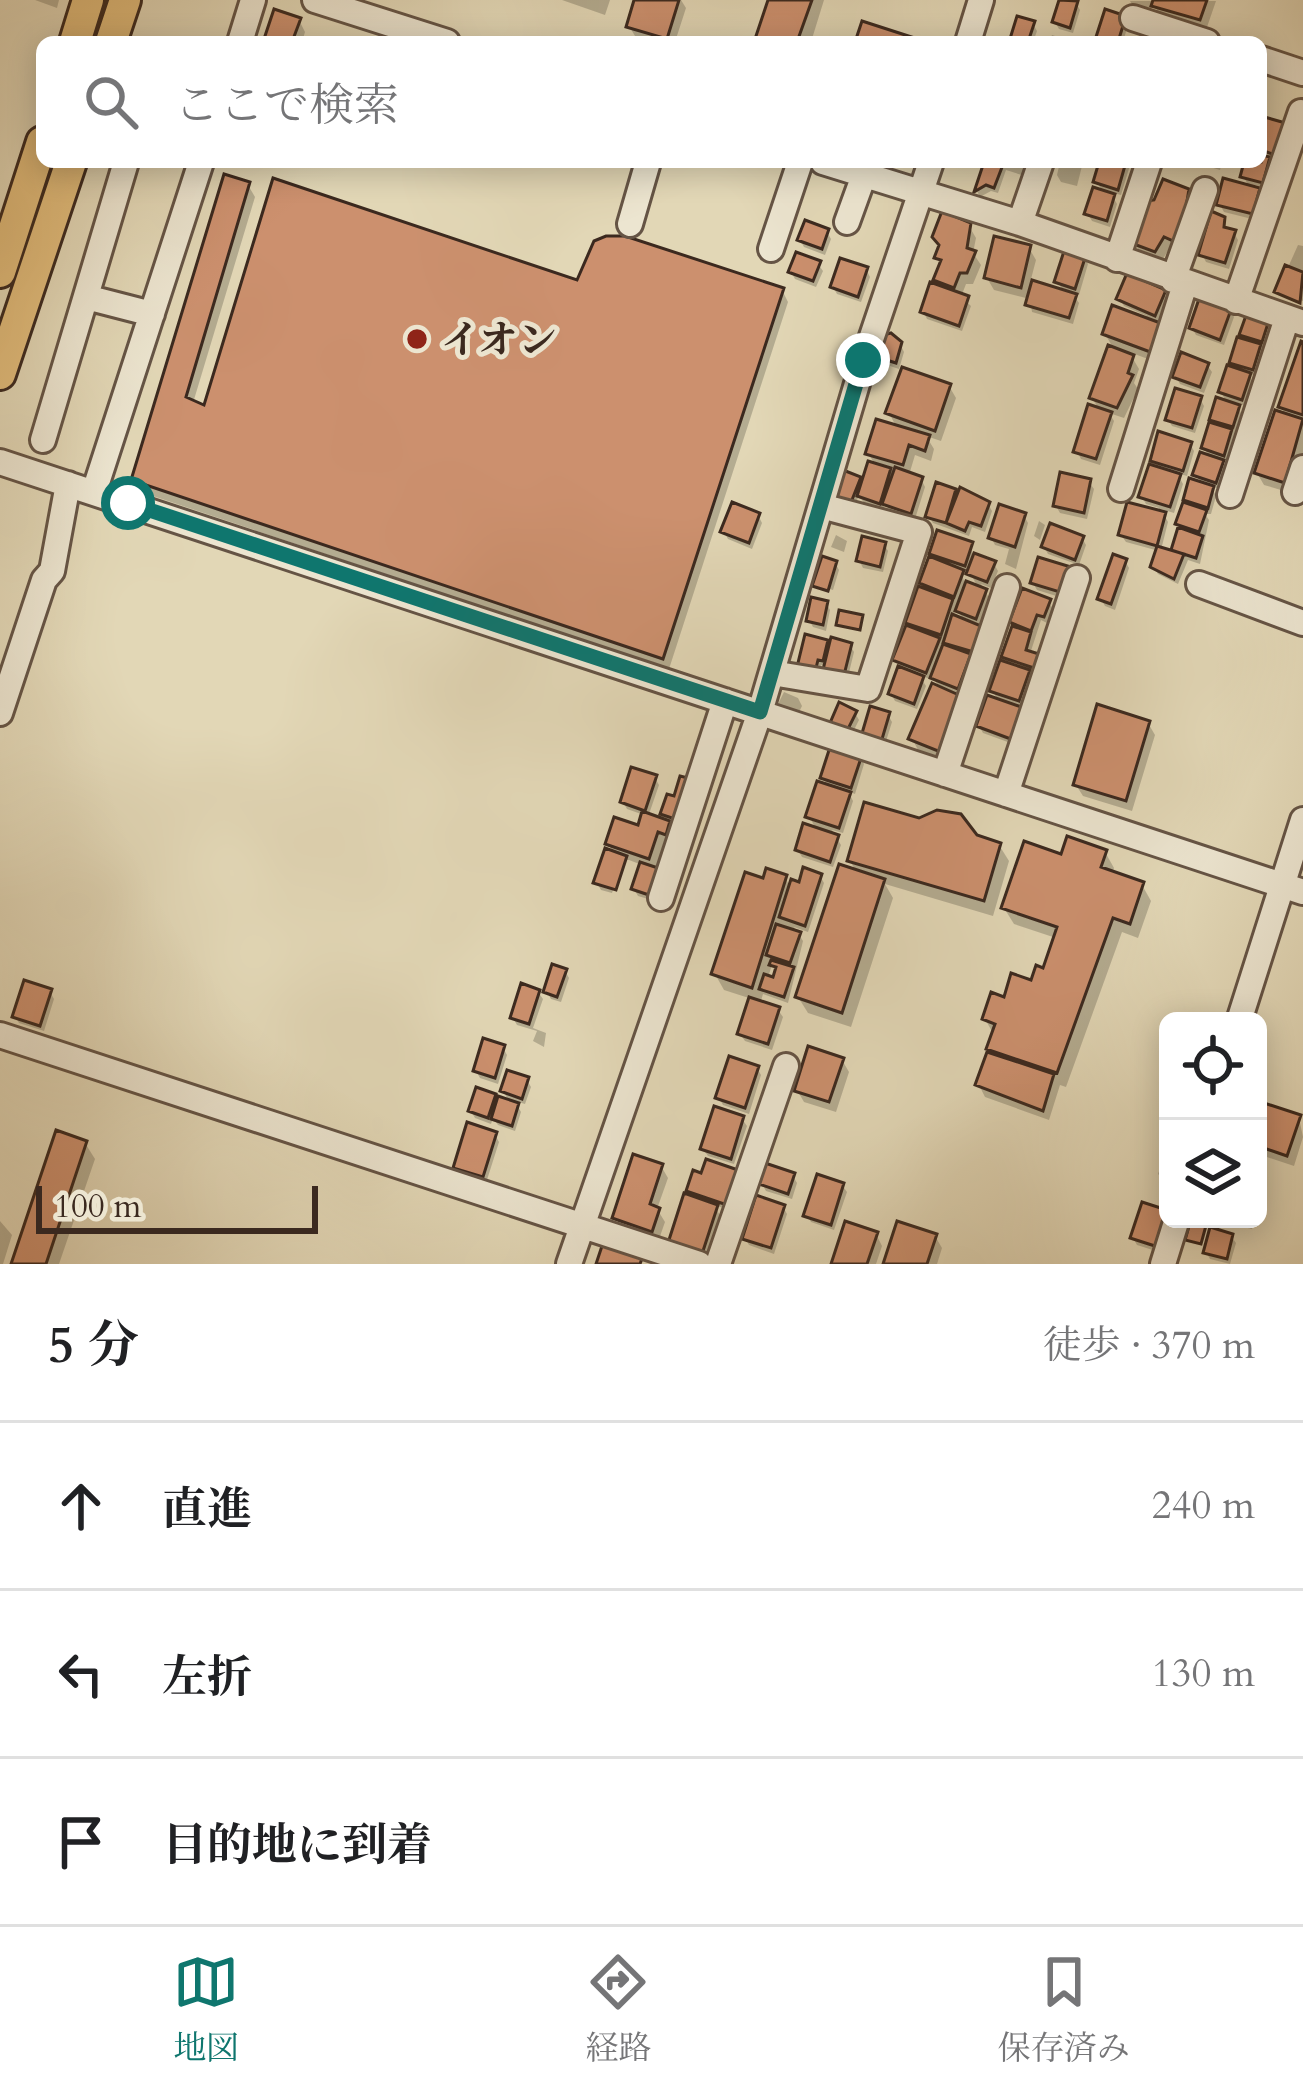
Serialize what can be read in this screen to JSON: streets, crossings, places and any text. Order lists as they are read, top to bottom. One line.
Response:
{"places":["イオン"],"scale_bar":"100 m","page":{"search":"ここで検索","scale":"100 m","heading":["5 分","徒歩 · 370 m"],"list":[["直進","240 m"],["左折","130 m"],"目的地に到着"],"nav":["地図","経路","保存済み"]}}
